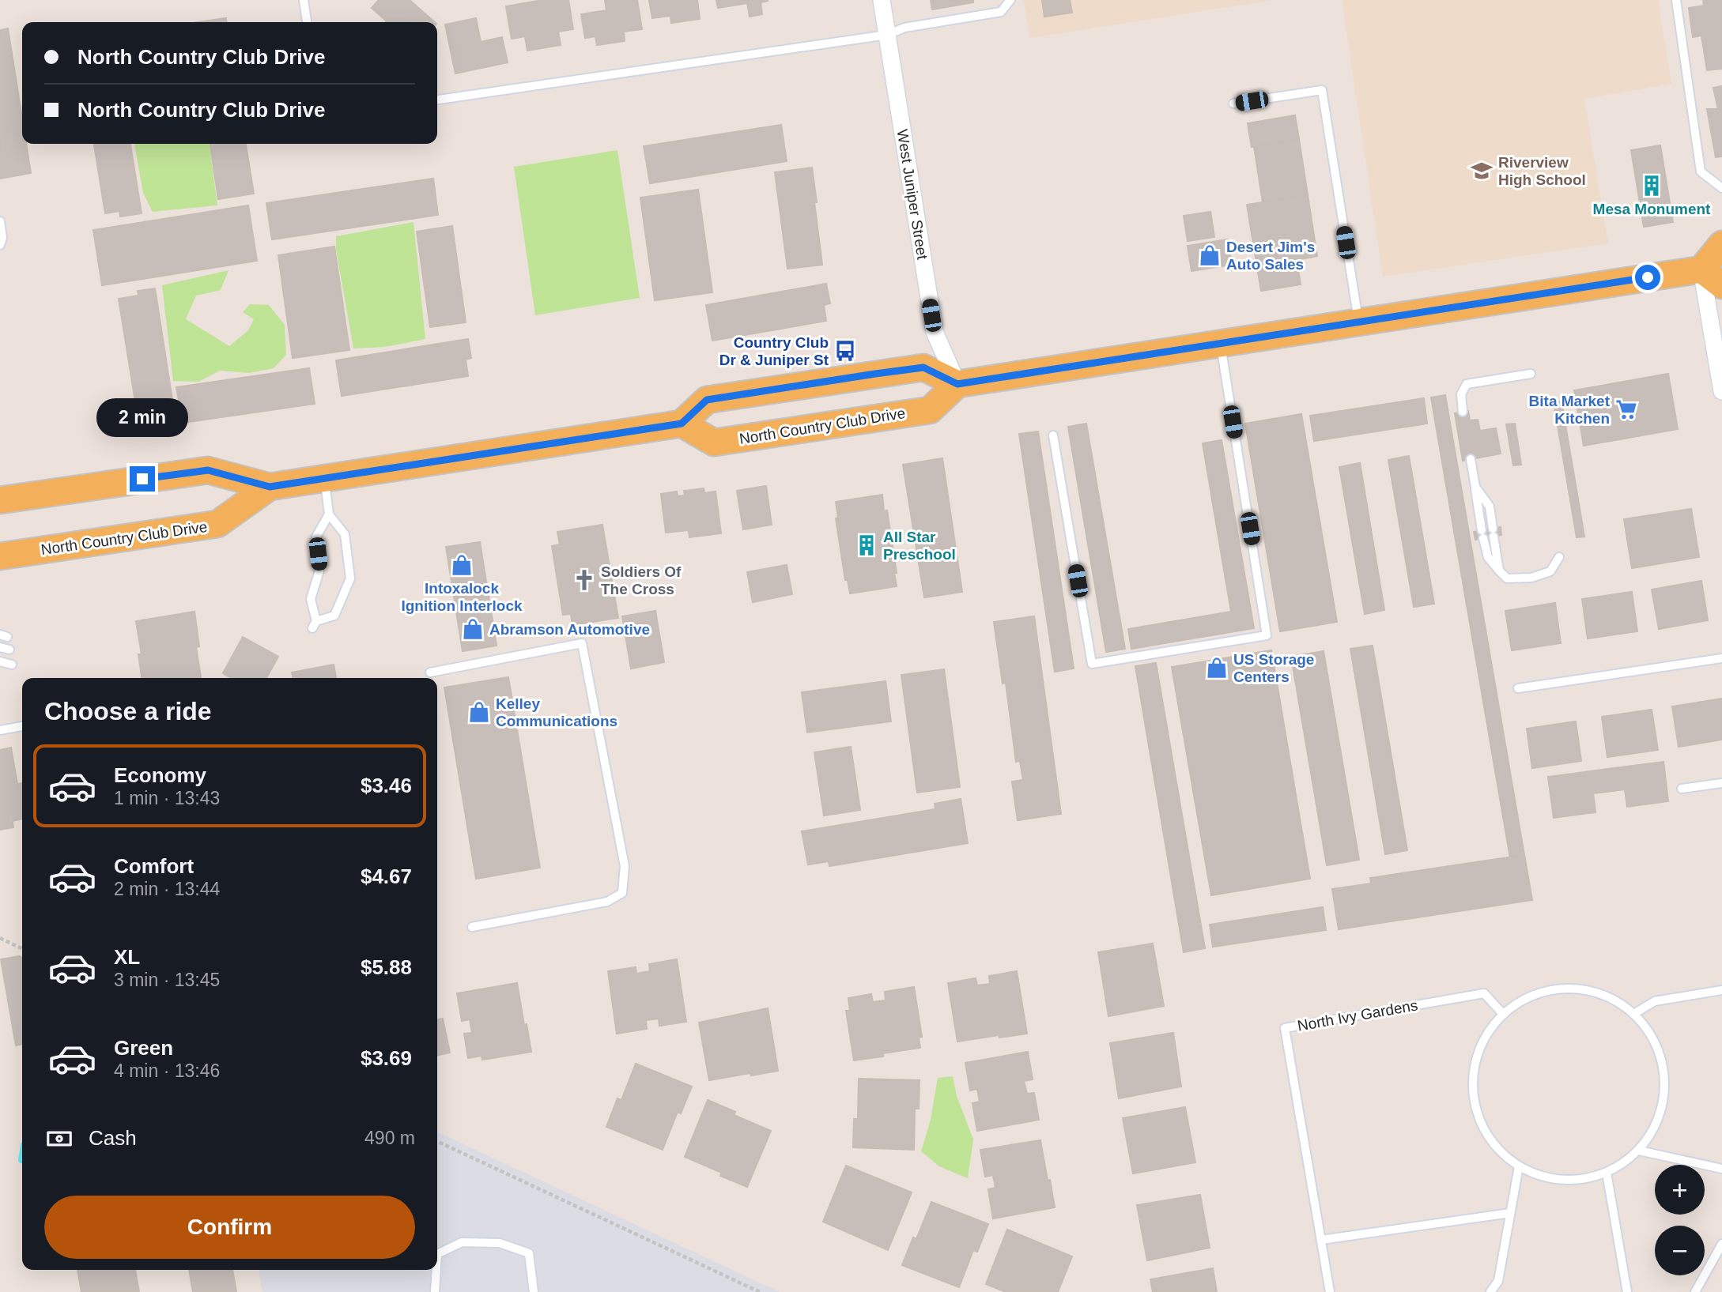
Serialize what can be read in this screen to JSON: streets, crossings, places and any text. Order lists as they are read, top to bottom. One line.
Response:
{"streets":{"main road":["North Country Club Drive"],"street":["West Juniper Street"],"lane":["North Ivy Gardens"]},"crossings":[["West Juniper Street","North Country Club Drive"]],"places":{"school or university":["Riverview High School"],"building":["Mesa Monument","All Star Preschool"],"shop":["Desert Jim's Auto Sales","Intoxalock Ignition Interlock","Abramson Automotive","US Storage Centers","Kelley Communications"],"bus stop":["Country Club Dr & Juniper St"],"supermarket":["Bita Market Kitchen"],"church":["Soldiers Of The Cross"]},"page":{"banner":["North Country Club Drive","North Country Club Drive"],"bubble":"2 min","heading":"Choose a ride","list":[{"name":"Economy","note":"1 min · 13:43","value":"$3.46"},{"name":"Comfort","note":"2 min · 13:44","value":"$4.67"},{"name":"XL","note":"3 min · 13:45","value":"$5.88"},{"name":"Green","note":"4 min · 13:46","value":"$3.69"}],"pay":["Cash","490 m"],"map_buttons":["+","−"],"buttons":"Confirm"}}
